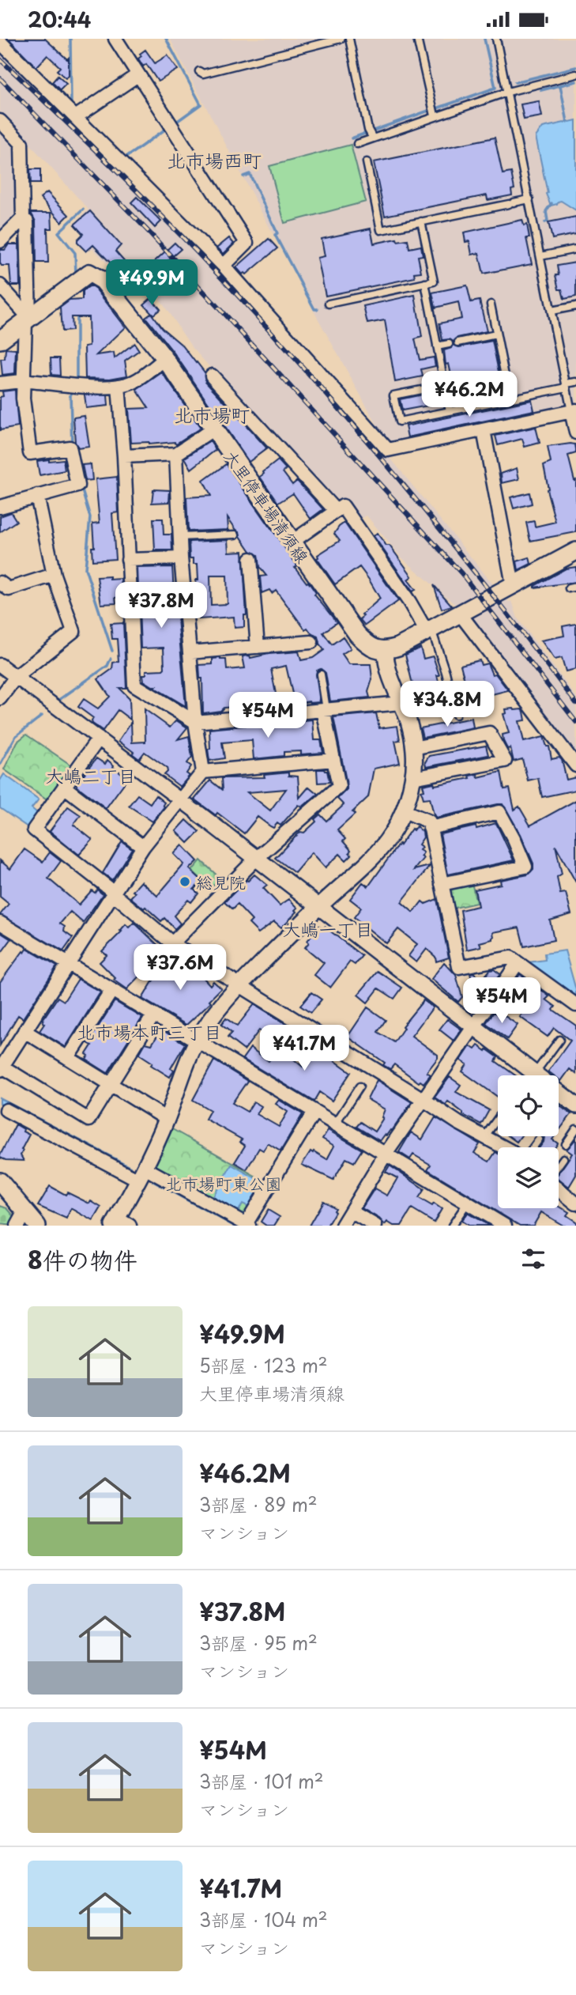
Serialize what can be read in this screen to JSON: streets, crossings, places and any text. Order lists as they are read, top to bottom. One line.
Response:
{"streets":{"main road":["大里停車場清須線"]},"districts":["北市場西町","北市場町","大嶋二丁目","大嶋一丁目","北市場本町三丁目"],"parks":["北市場町東公園"],"places":["総見院"],"page":{"status":"20:44","price":["¥49.9M","¥46.2M","¥37.8M","¥34.8M","¥54M","¥37.6M","¥54M","¥41.7M"],"heading":"8件の物件","list":[{"name":"¥49.9M","note":"5部屋 · 123 m² · 大里停車場清須線"},{"name":"¥46.2M","note":"3部屋 · 89 m² · マンション"},{"name":"¥37.8M","note":"3部屋 · 95 m² · マンション"},{"name":"¥54M","note":"3部屋 · 101 m² · マンション"},{"name":"¥41.7M","note":"3部屋 · 104 m² · マンション"}]}}
